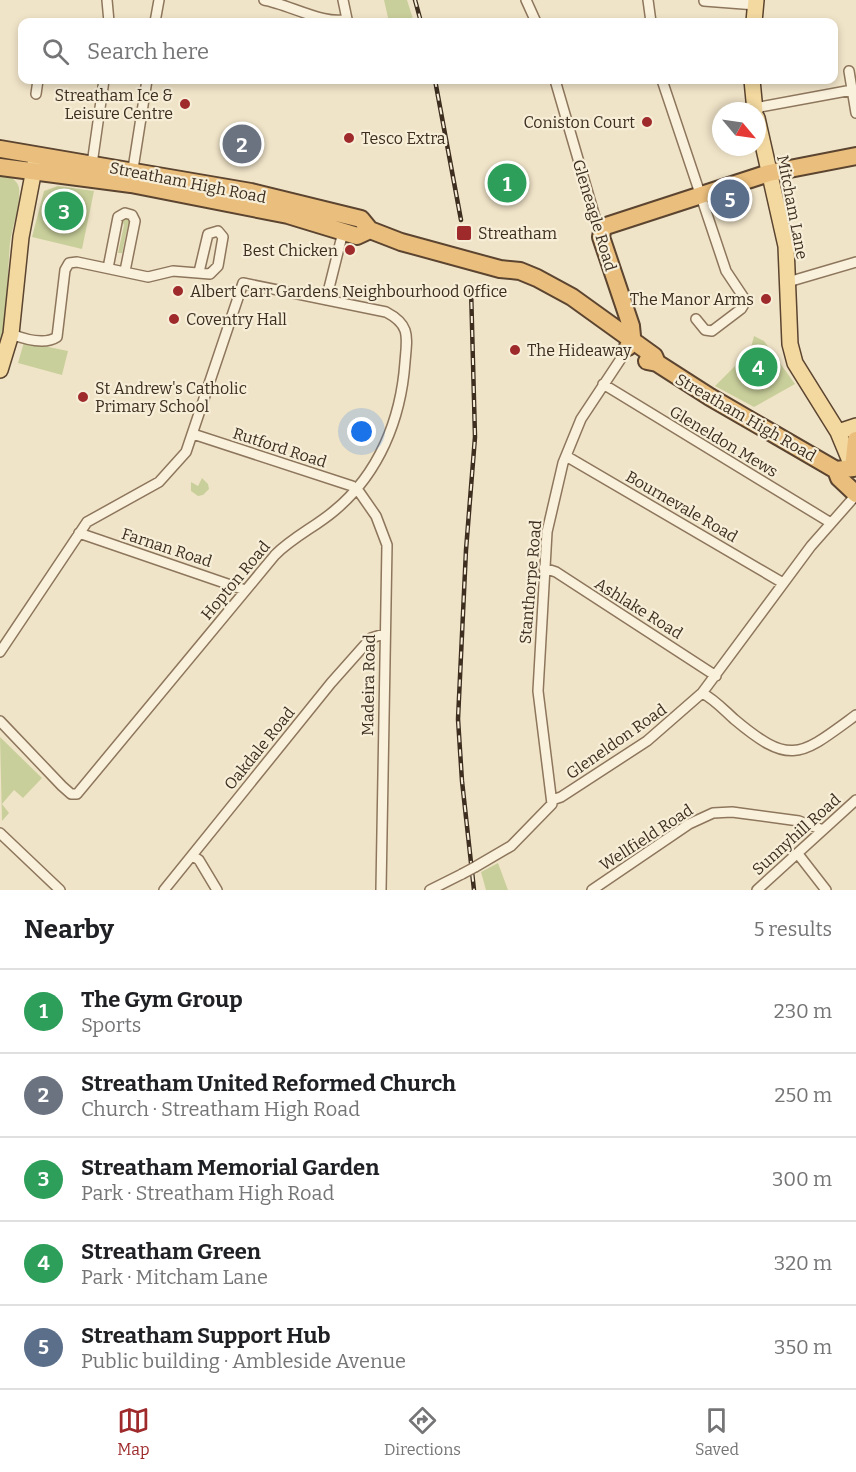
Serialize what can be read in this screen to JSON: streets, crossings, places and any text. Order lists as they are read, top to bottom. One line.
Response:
{"streets":{"highway":["Streatham High Road","Gleneagle Road"],"main road":["Mitcham Lane"],"street":["Gleneldon Mews","Rutford Road","Bournevale Road","Farnan Road","Hopton Road","Stanthorpe Road","Ashlake Road","Madeira Road","Gleneldon Road","Oakdale Road","Sunnyhill Road","Wellfield Road"]},"crossings":[["Streatham High Road","Mitcham Lane"],["Streatham High Road","Gleneagle Road"],["Streatham High Road","Stanthorpe Road"],["Streatham High Road","Gleneldon Road"],["Gleneagle Road","Stanthorpe Road"],["Gleneldon Mews","Stanthorpe Road"],["Gleneldon Mews","Gleneldon Road"],["Rutford Road","Hopton Road"],["Rutford Road","Madeira Road"],["Bournevale Road","Stanthorpe Road"],["Bournevale Road","Gleneldon Road"],["Farnan Road","Hopton Road"],["Hopton Road","Madeira Road"],["Stanthorpe Road","Ashlake Road"],["Stanthorpe Road","Gleneldon Road"],["Ashlake Road","Gleneldon Road"],["Madeira Road","Oakdale Road"],["Sunnyhill Road","Wellfield Road"]],"places":{"other":["Streatham Ice & Leisure Centre","Coniston Court","Tesco Extra","Best Chicken","Albert Carr Gardens Neighbourhood Office","The Manor Arms","Coventry Hall","The Hideaway","St Andrew's Catholic Primary School"],"transit":["Streatham"]},"north":"bottom right","page":{"search":"Search here","pins":["2","1","5","3","4"],"heading":["Nearby","5 results"],"list":[{"mark":"1","name":"The Gym Group","note":"Sports","value":"230 m"},{"mark":"2","name":"Streatham United Reformed Church","note":"Church · Streatham High Road","value":"250 m"},{"mark":"3","name":"Streatham Memorial Garden","note":"Park · Streatham High Road","value":"300 m"},{"mark":"4","name":"Streatham Green","note":"Park · Mitcham Lane","value":"320 m"},{"mark":"5","name":"Streatham Support Hub","note":"Public building · Ambleside Avenue","value":"350 m"}],"nav":["Map","Directions","Saved"]}}
